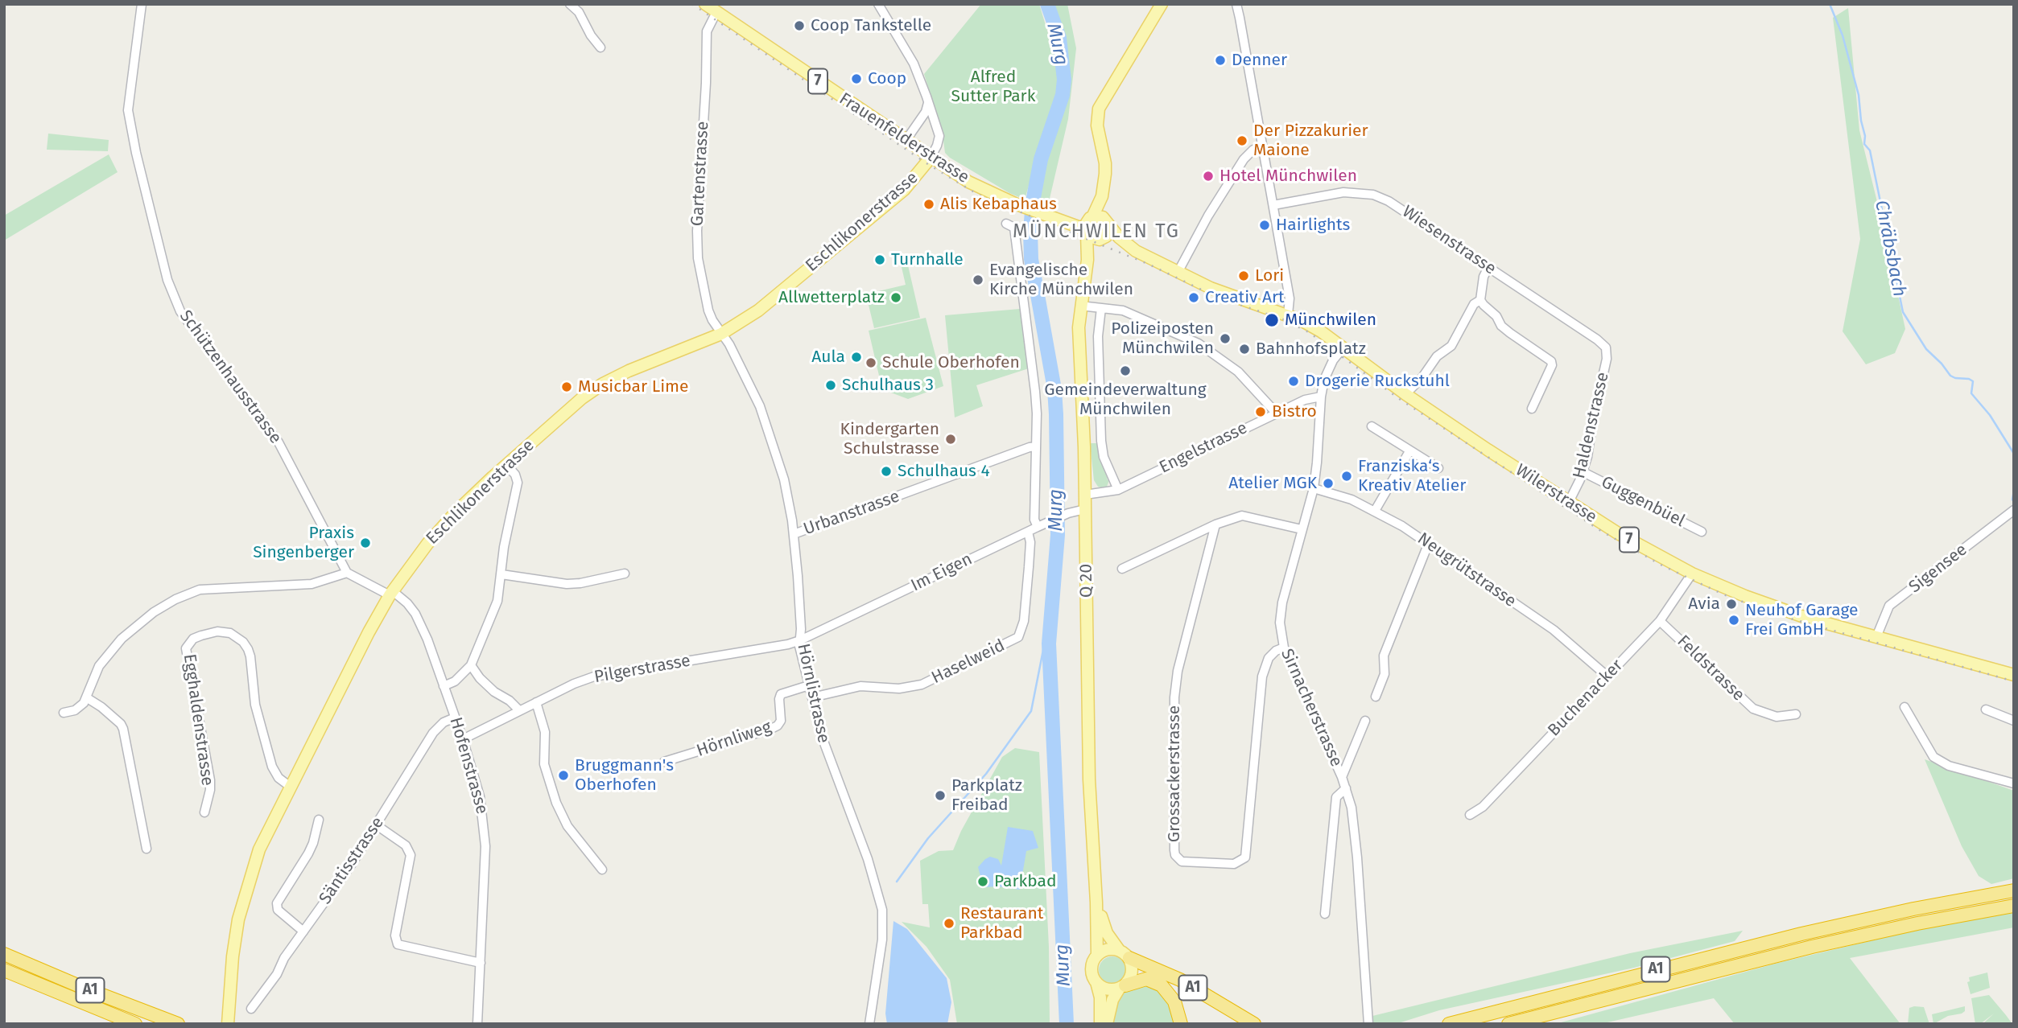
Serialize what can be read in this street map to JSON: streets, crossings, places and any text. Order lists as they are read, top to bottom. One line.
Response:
{"streets":{"highway":["A1"],"main road":["7","Frauenfelderstrasse","Eschlikonerstrasse","Wilerstrasse","Q 20"],"street":["Gartenstrasse","Wiesenstrasse","Schützenhausstrasse","Haldenstrasse","Engelstrasse","Guggenbüel","Urbanstrasse","Sigensee","Neugrütstrasse","Im Eigen","Haselweid","Feldstrasse","Pilgerstrasse","Hörnlistrasse","Buchenacker","Sirnacherstrasse","Egghaldenstrasse","Hörnliweg","Hofenstrasse","Grossackerstrasse","Säntisstrasse"]},"crossings":[["Frauenfelderstrasse","Gartenstrasse"],["Frauenfelderstrasse","Eschlikonerstrasse"],["Frauenfelderstrasse","Wilerstrasse"],["Frauenfelderstrasse","Q 20"],["Gartenstrasse","Eschlikonerstrasse"],["Gartenstrasse","Hörnlistrasse"],["Eschlikonerstrasse","Hörnlistrasse"],["Eschlikonerstrasse","Egghaldenstrasse"],["Eschlikonerstrasse","Hofenstrasse"],["Wiesenstrasse","Haldenstrasse"],["Schützenhausstrasse","Hofenstrasse"],["Haldenstrasse","Wilerstrasse"],["Haldenstrasse","Guggenbüel"],["Engelstrasse","Q 20"],["Engelstrasse","Sirnacherstrasse"],["Wilerstrasse","Sigensee"],["Wilerstrasse","Q 20"],["Wilerstrasse","Buchenacker"],["Wilerstrasse","Sirnacherstrasse"],["Urbanstrasse","Hörnlistrasse"],["Neugrütstrasse","Buchenacker"],["Neugrütstrasse","Sirnacherstrasse"],["Im Eigen","Q 20"],["Im Eigen","Haselweid"],["Im Eigen","Pilgerstrasse"],["Im Eigen","Hörnlistrasse"],["Q 20","A1"],["Haselweid","Hörnlistrasse"],["Feldstrasse","Buchenacker"],["Pilgerstrasse","Hörnlistrasse"],["Pilgerstrasse","Hofenstrasse"],["Hörnlistrasse","Hörnliweg"],["Sirnacherstrasse","Grossackerstrasse"],["Hofenstrasse","Säntisstrasse"]],"districts":["MÜNCHWILEN TG"],"water":["Murg","Chräbsbach"],"parks":["Alfred Sutter Park"],"places":["Coop Tankstelle","Denner","Coop","Der Pizzakurier Maione","Hotel Münchwilen","Alis Kebaphaus","Hairlights","Turnhalle","Lori","Evangelische Kirche Münchwilen","Allwetterplatz","Creativ Art","Münchwilen","Polizeiposten Münchwilen","Bahnhofsplatz","Aula","Schule Oberhofen","Gemeindeverwaltung Münchwilen","Drogerie Ruckstuhl","Schulhaus 3","Musicbar Lime","Bistro","Kindergarten Schulstrasse","Schulhaus 4","Franziska‘s Kreativ Atelier","Atelier MGK","Praxis Singenberger","Avia","Neuhof Garage Frei GmbH","Bruggmann's Oberhofen","Parkplatz Freibad","Parkbad","Restaurant Parkbad"]}
